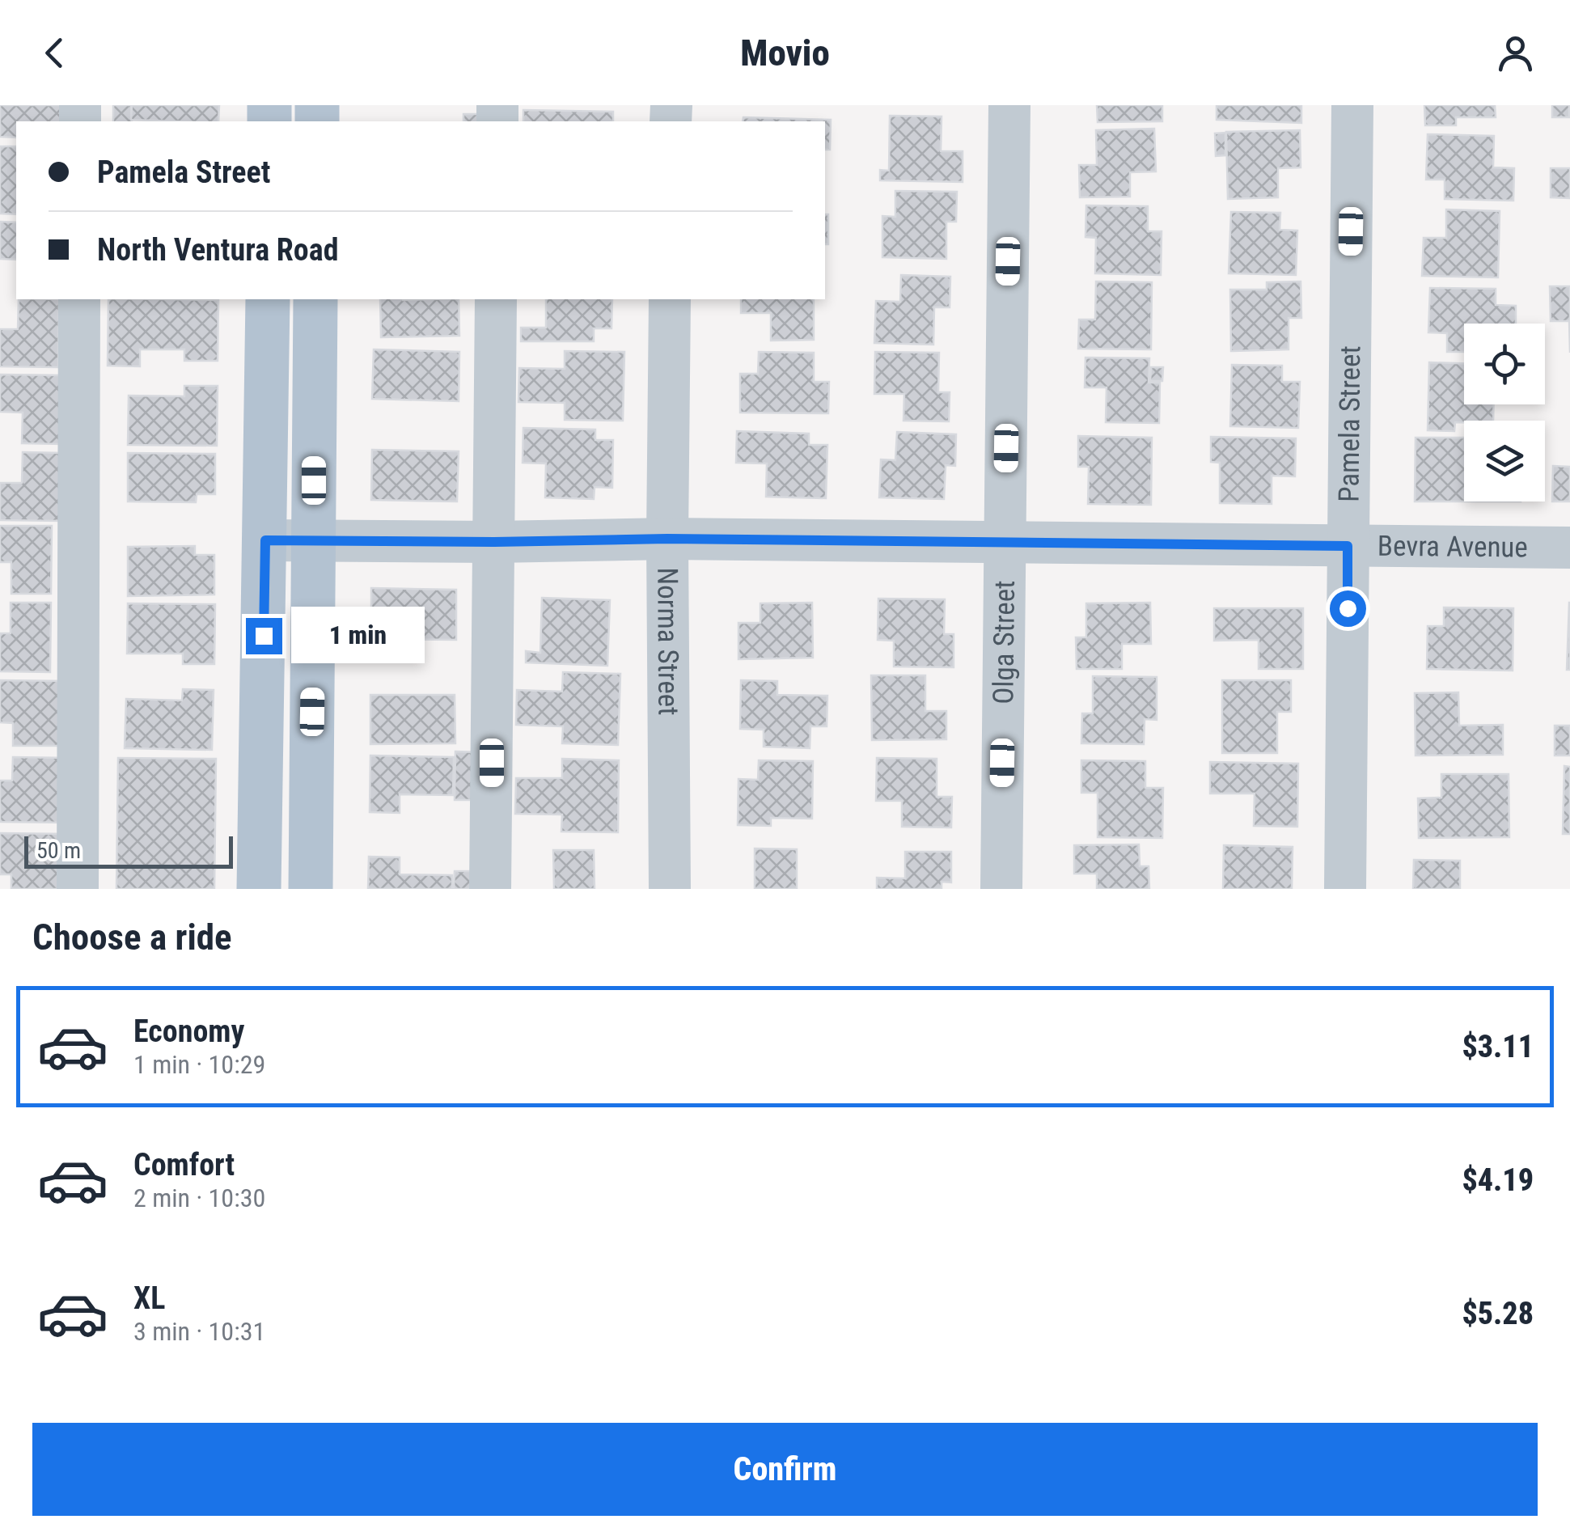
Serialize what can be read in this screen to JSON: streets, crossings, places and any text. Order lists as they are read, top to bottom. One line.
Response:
{"streets":{"street":["Pamela Street","Bevra Avenue","Norma Street","Olga Street"]},"crossings":[["Pamela Street","Bevra Avenue"],["Bevra Avenue","Norma Street"],["Bevra Avenue","Olga Street"]],"scale_bar":"50 m","page":{"header":"Movio","banner":["Pamela Street","North Ventura Road"],"bubble":"1 min","scale":"50 m","heading":"Choose a ride","list":[{"name":"Economy","note":"1 min · 10:29","value":"$3.11"},{"name":"Comfort","note":"2 min · 10:30","value":"$4.19"},{"name":"XL","note":"3 min · 10:31","value":"$5.28"}],"buttons":"Confirm"}}
